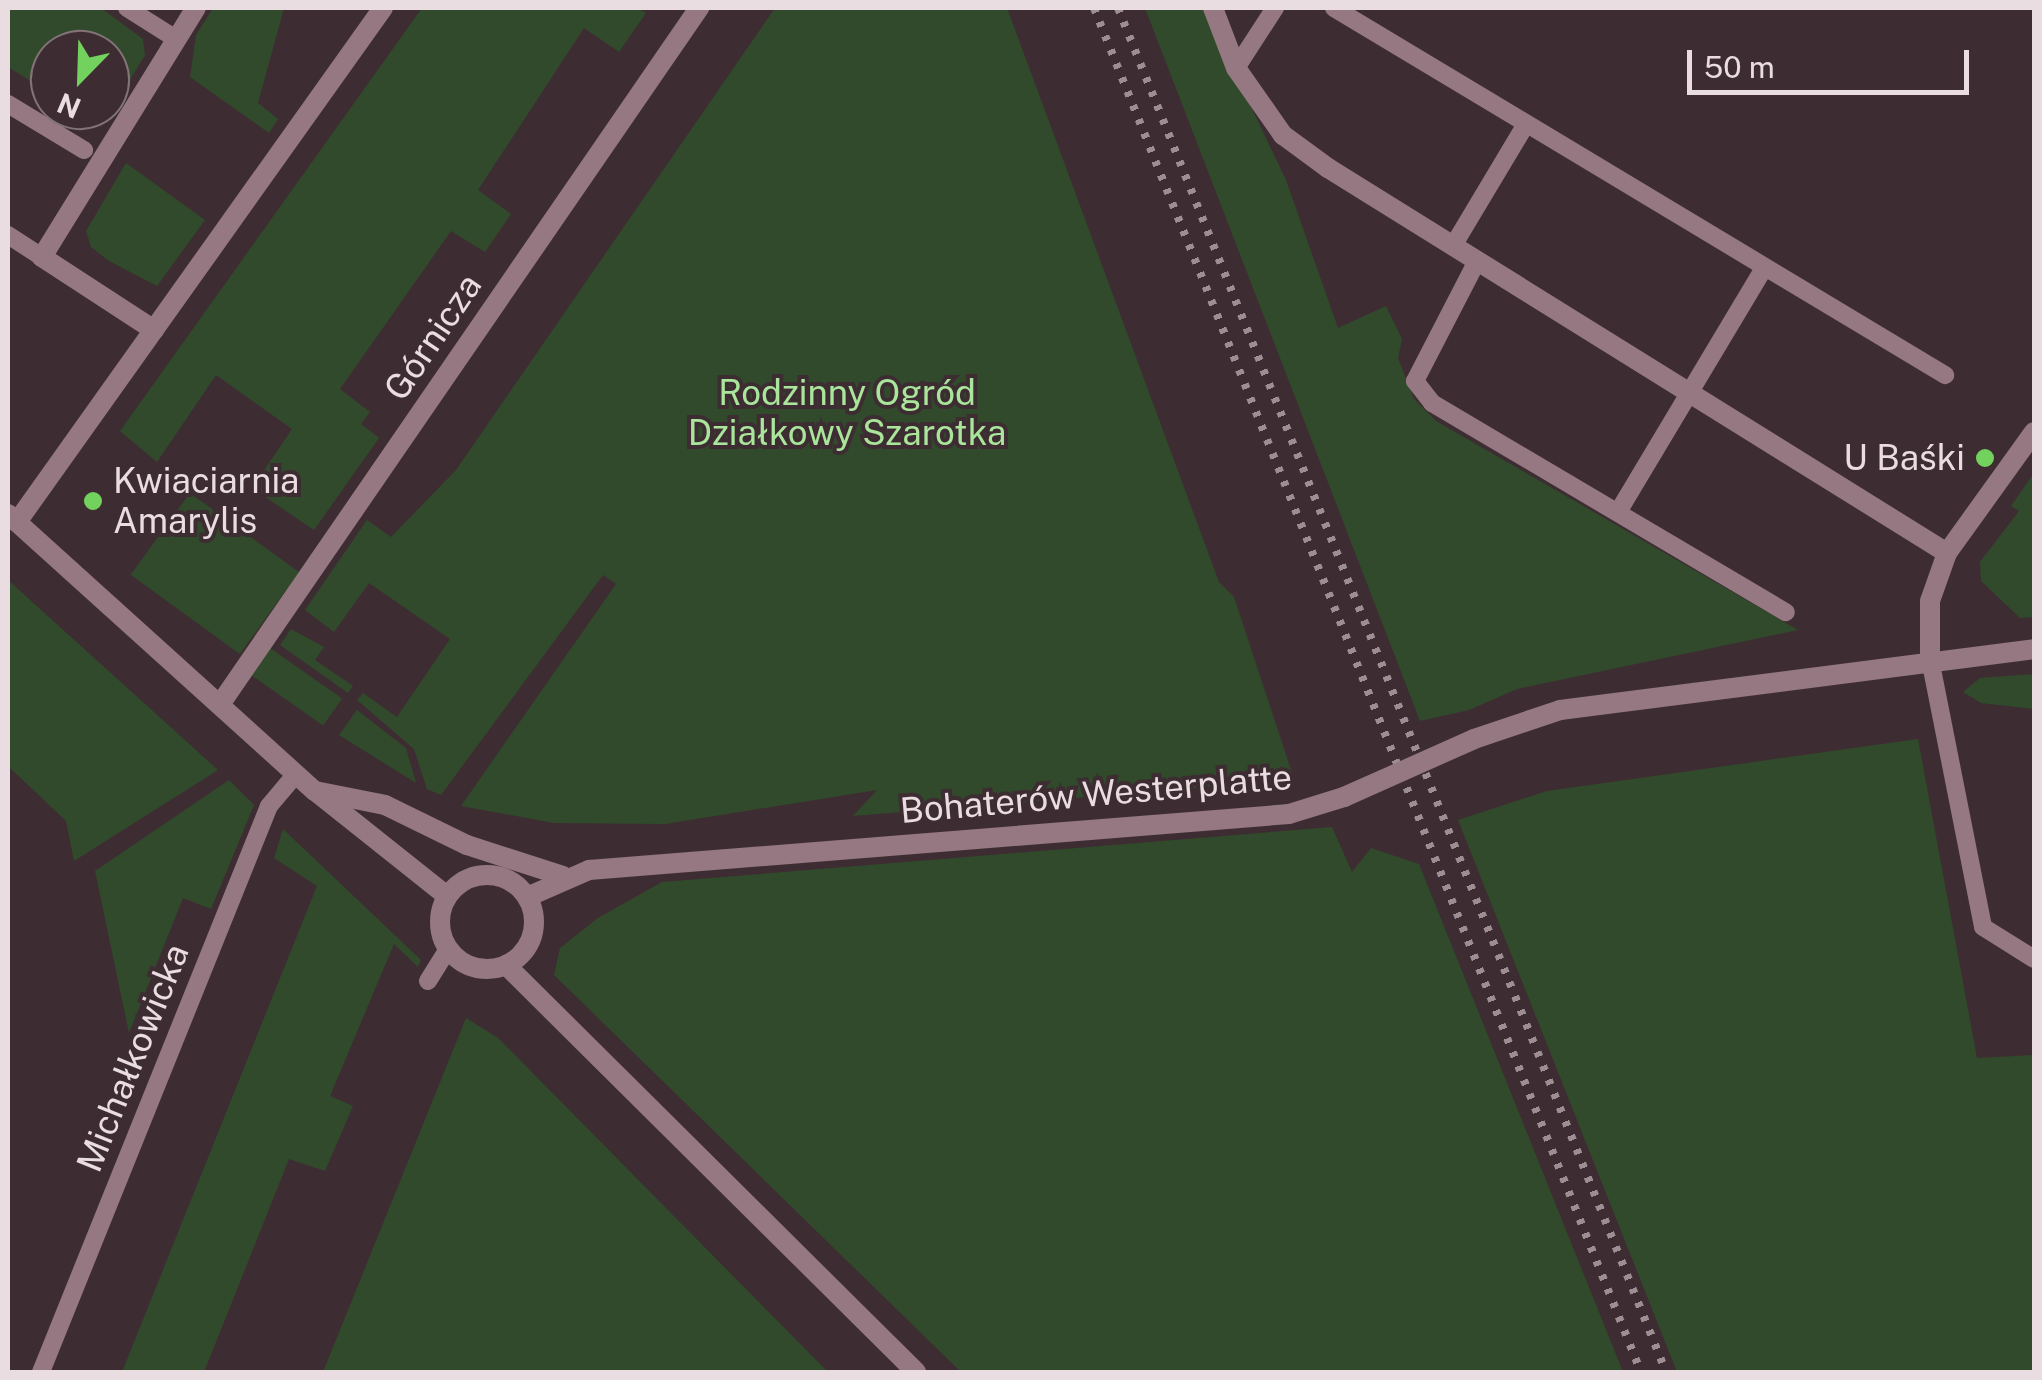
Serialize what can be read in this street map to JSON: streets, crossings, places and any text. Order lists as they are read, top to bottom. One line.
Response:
{"streets":{"street":["Górnicza","Bohaterów Westerplatte"],"lane":["Michałkowicka"]},"parks":["Rodzinny Ogród Działkowy Szarotka"],"places":["U Baśki","Kwiaciarnia Amarylis"],"scale_bar":"50 m","north":"bottom left"}
